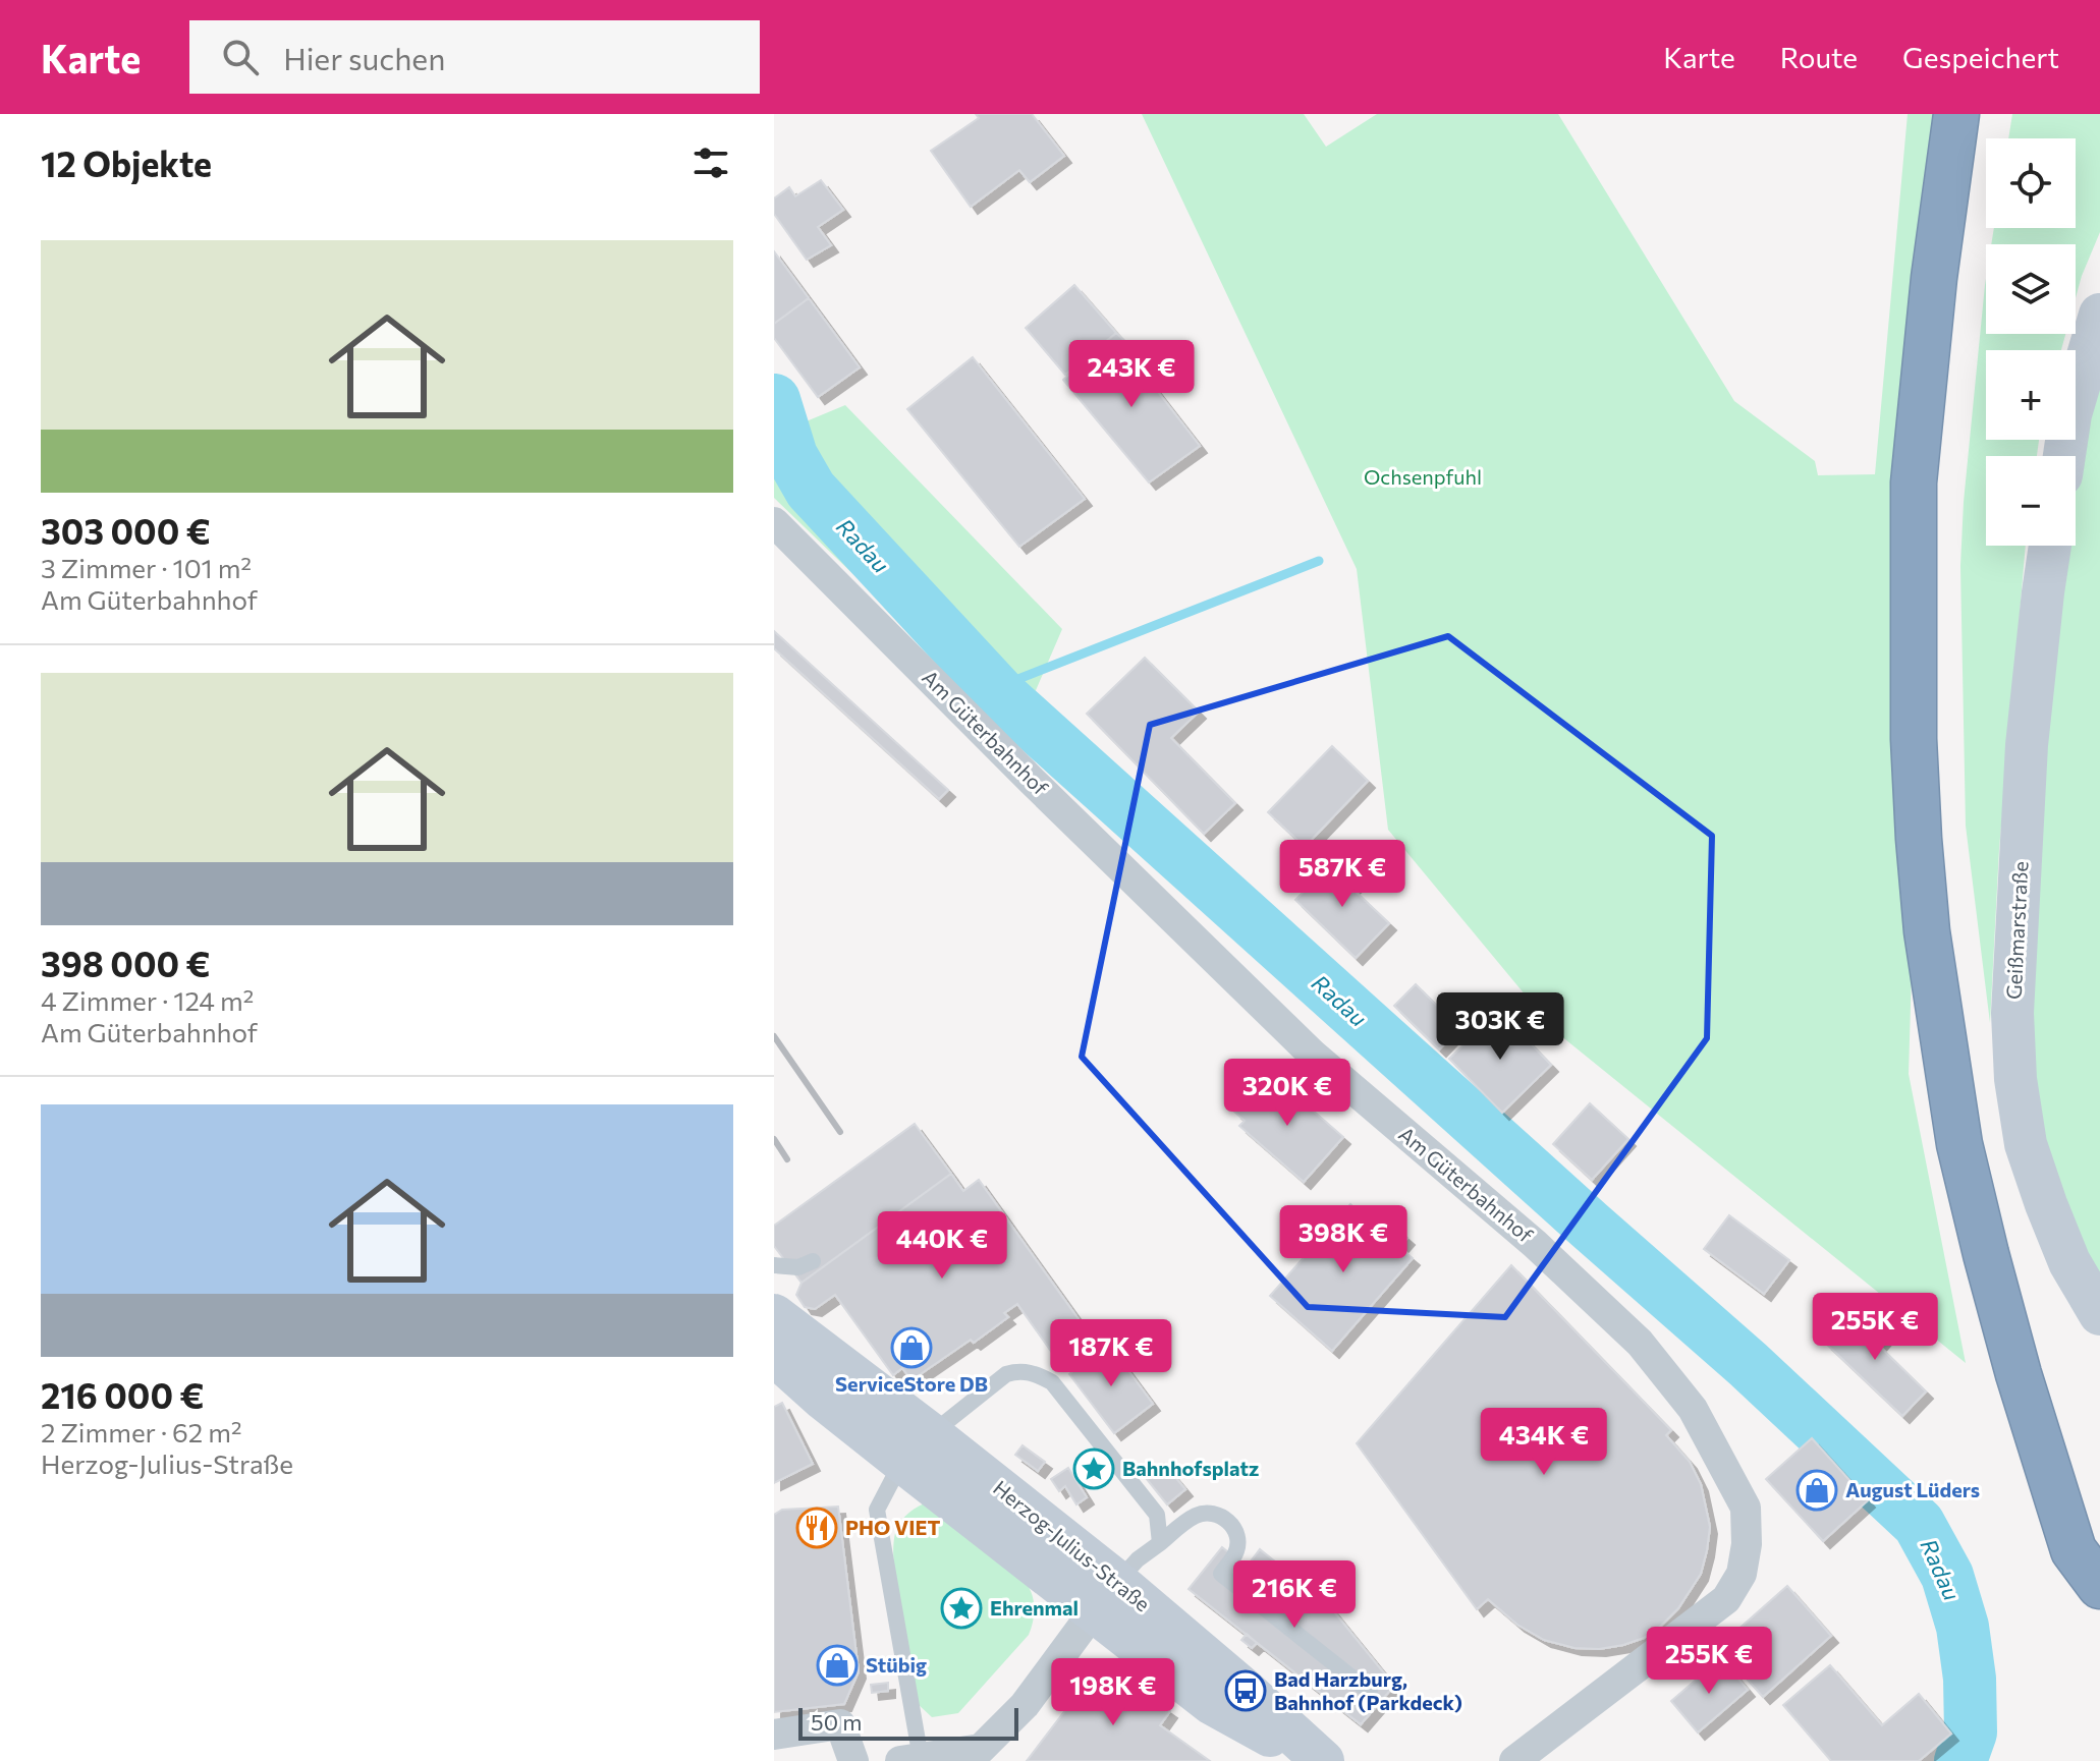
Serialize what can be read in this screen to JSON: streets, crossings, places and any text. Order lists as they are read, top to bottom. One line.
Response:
{"streets":{"street":["Am Güterbahnhof","Geißmarstraße","Herzog-Julius-Straße"]},"water":["Radau"],"parks":["Ochsenpfuhl"],"places":{"shop":["ServiceStore DB","August Lüders","Stübig"],"place":["Bahnhofsplatz","Ehrenmal"],"restaurant":["PHO VIET"],"bus stop":["Bad Harzburg, Bahnhof (Parkdeck)"]},"scale_bar":"50 m","page":{"header":"Karte","search":"Hier suchen","nav":["Karte","Route","Gespeichert"],"heading":"12 Objekte","map_buttons":["+","−"],"list":[{"name":"303 000 €","note":"3 Zimmer · 101 m² · Am Güterbahnhof"},{"name":"398 000 €","note":"4 Zimmer · 124 m² · Am Güterbahnhof"},{"name":"216 000 €","note":"2 Zimmer · 62 m² · Herzog-Julius-Straße"}],"price":["243K €","587K €","303K €","320K €","398K €","440K €","255K €","187K €","434K €","216K €","255K €","198K €"],"scale":"50 m"}}
